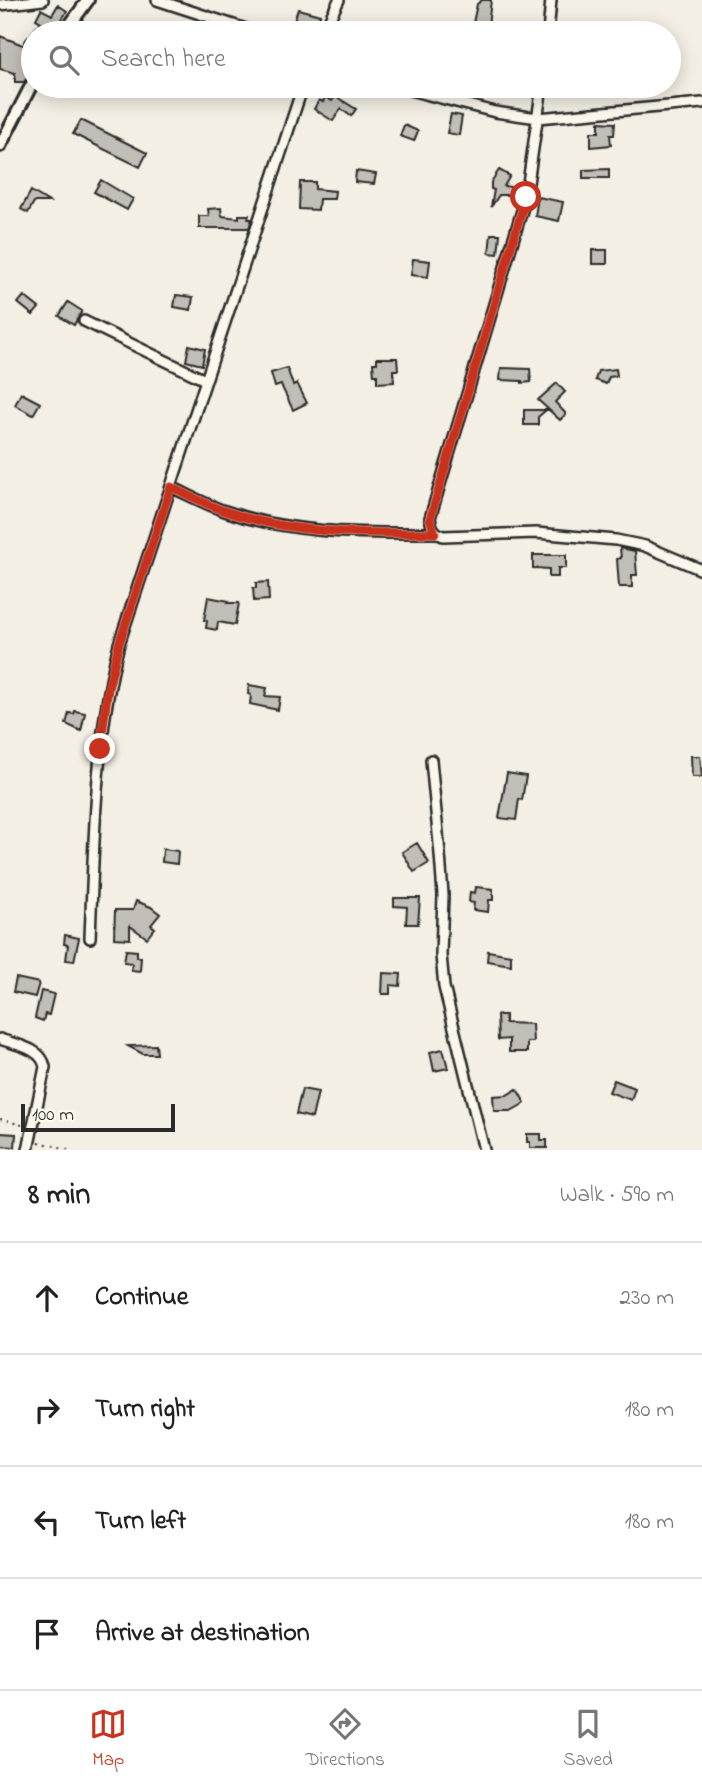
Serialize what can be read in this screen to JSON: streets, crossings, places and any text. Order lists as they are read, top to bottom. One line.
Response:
{"scale_bar":"100 m","page":{"search":"Search here","scale":"100 m","heading":["8 min","Walk · 590 m"],"list":[["Continue","230 m"],["Turn right","180 m"],["Turn left","180 m"],"Arrive at destination"],"nav":["Map","Directions","Saved"]}}
